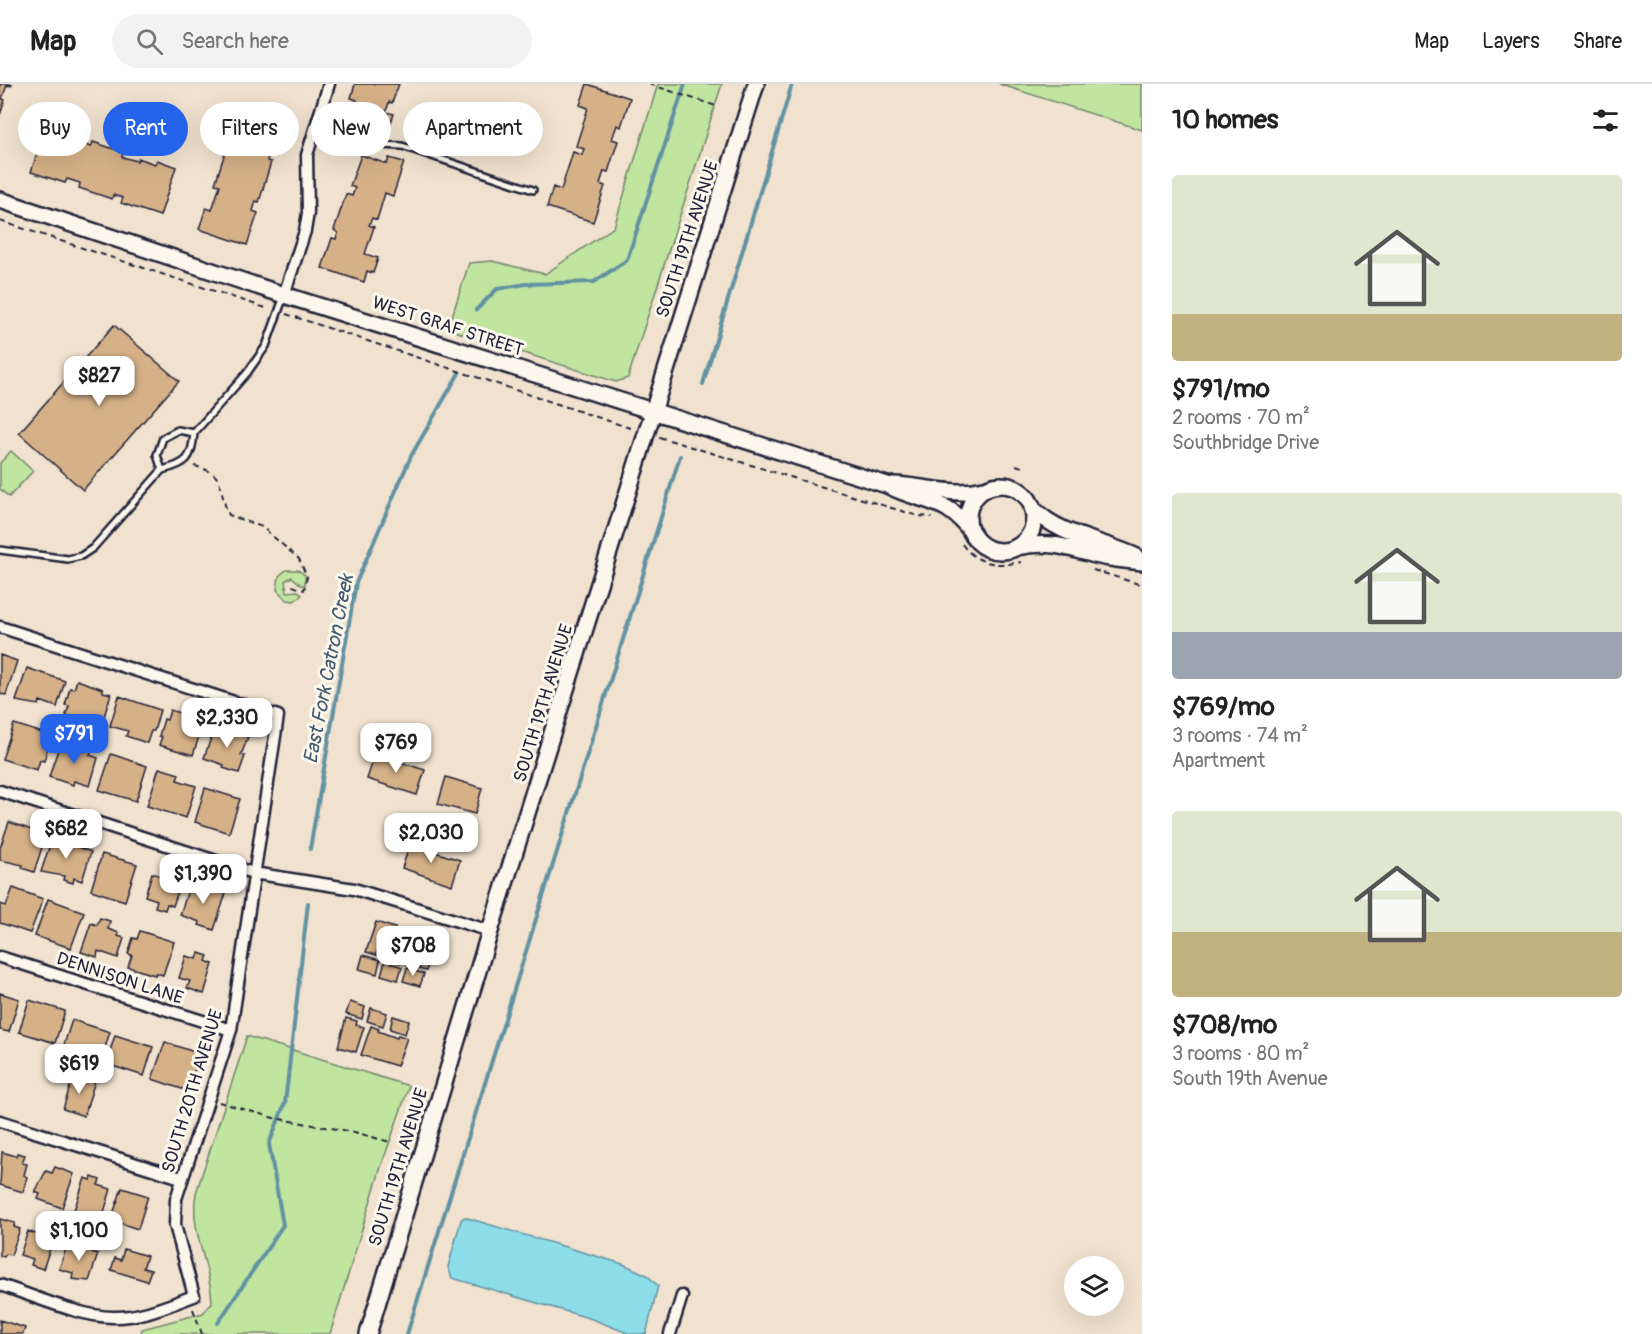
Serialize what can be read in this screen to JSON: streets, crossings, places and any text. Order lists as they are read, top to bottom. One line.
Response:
{"streets":{"main road":["SOUTH 19TH AVENUE","WEST GRAF STREET"],"street":["DENNISON LANE","SOUTH 20TH AVENUE"]},"crossings":[["SOUTH 19TH AVENUE","WEST GRAF STREET"],["DENNISON LANE","SOUTH 20TH AVENUE"]],"water":["East Fork Catron Creek"],"page":{"header":"Map","search":"Search here","nav":["Map","Layers","Share"],"heading":"10 homes","chip":["Buy","Rent","Filters","New","Apartment"],"list":[{"name":"$791/mo","note":"2 rooms · 70 m² · Southbridge Drive"},{"name":"$769/mo","note":"3 rooms · 74 m² · Apartment"},{"name":"$708/mo","note":"3 rooms · 80 m² · South 19th Avenue"}],"price":["$827","$2,330","$791","$769","$682","$2,030","$1,390","$708","$619","$1,100"]}}
